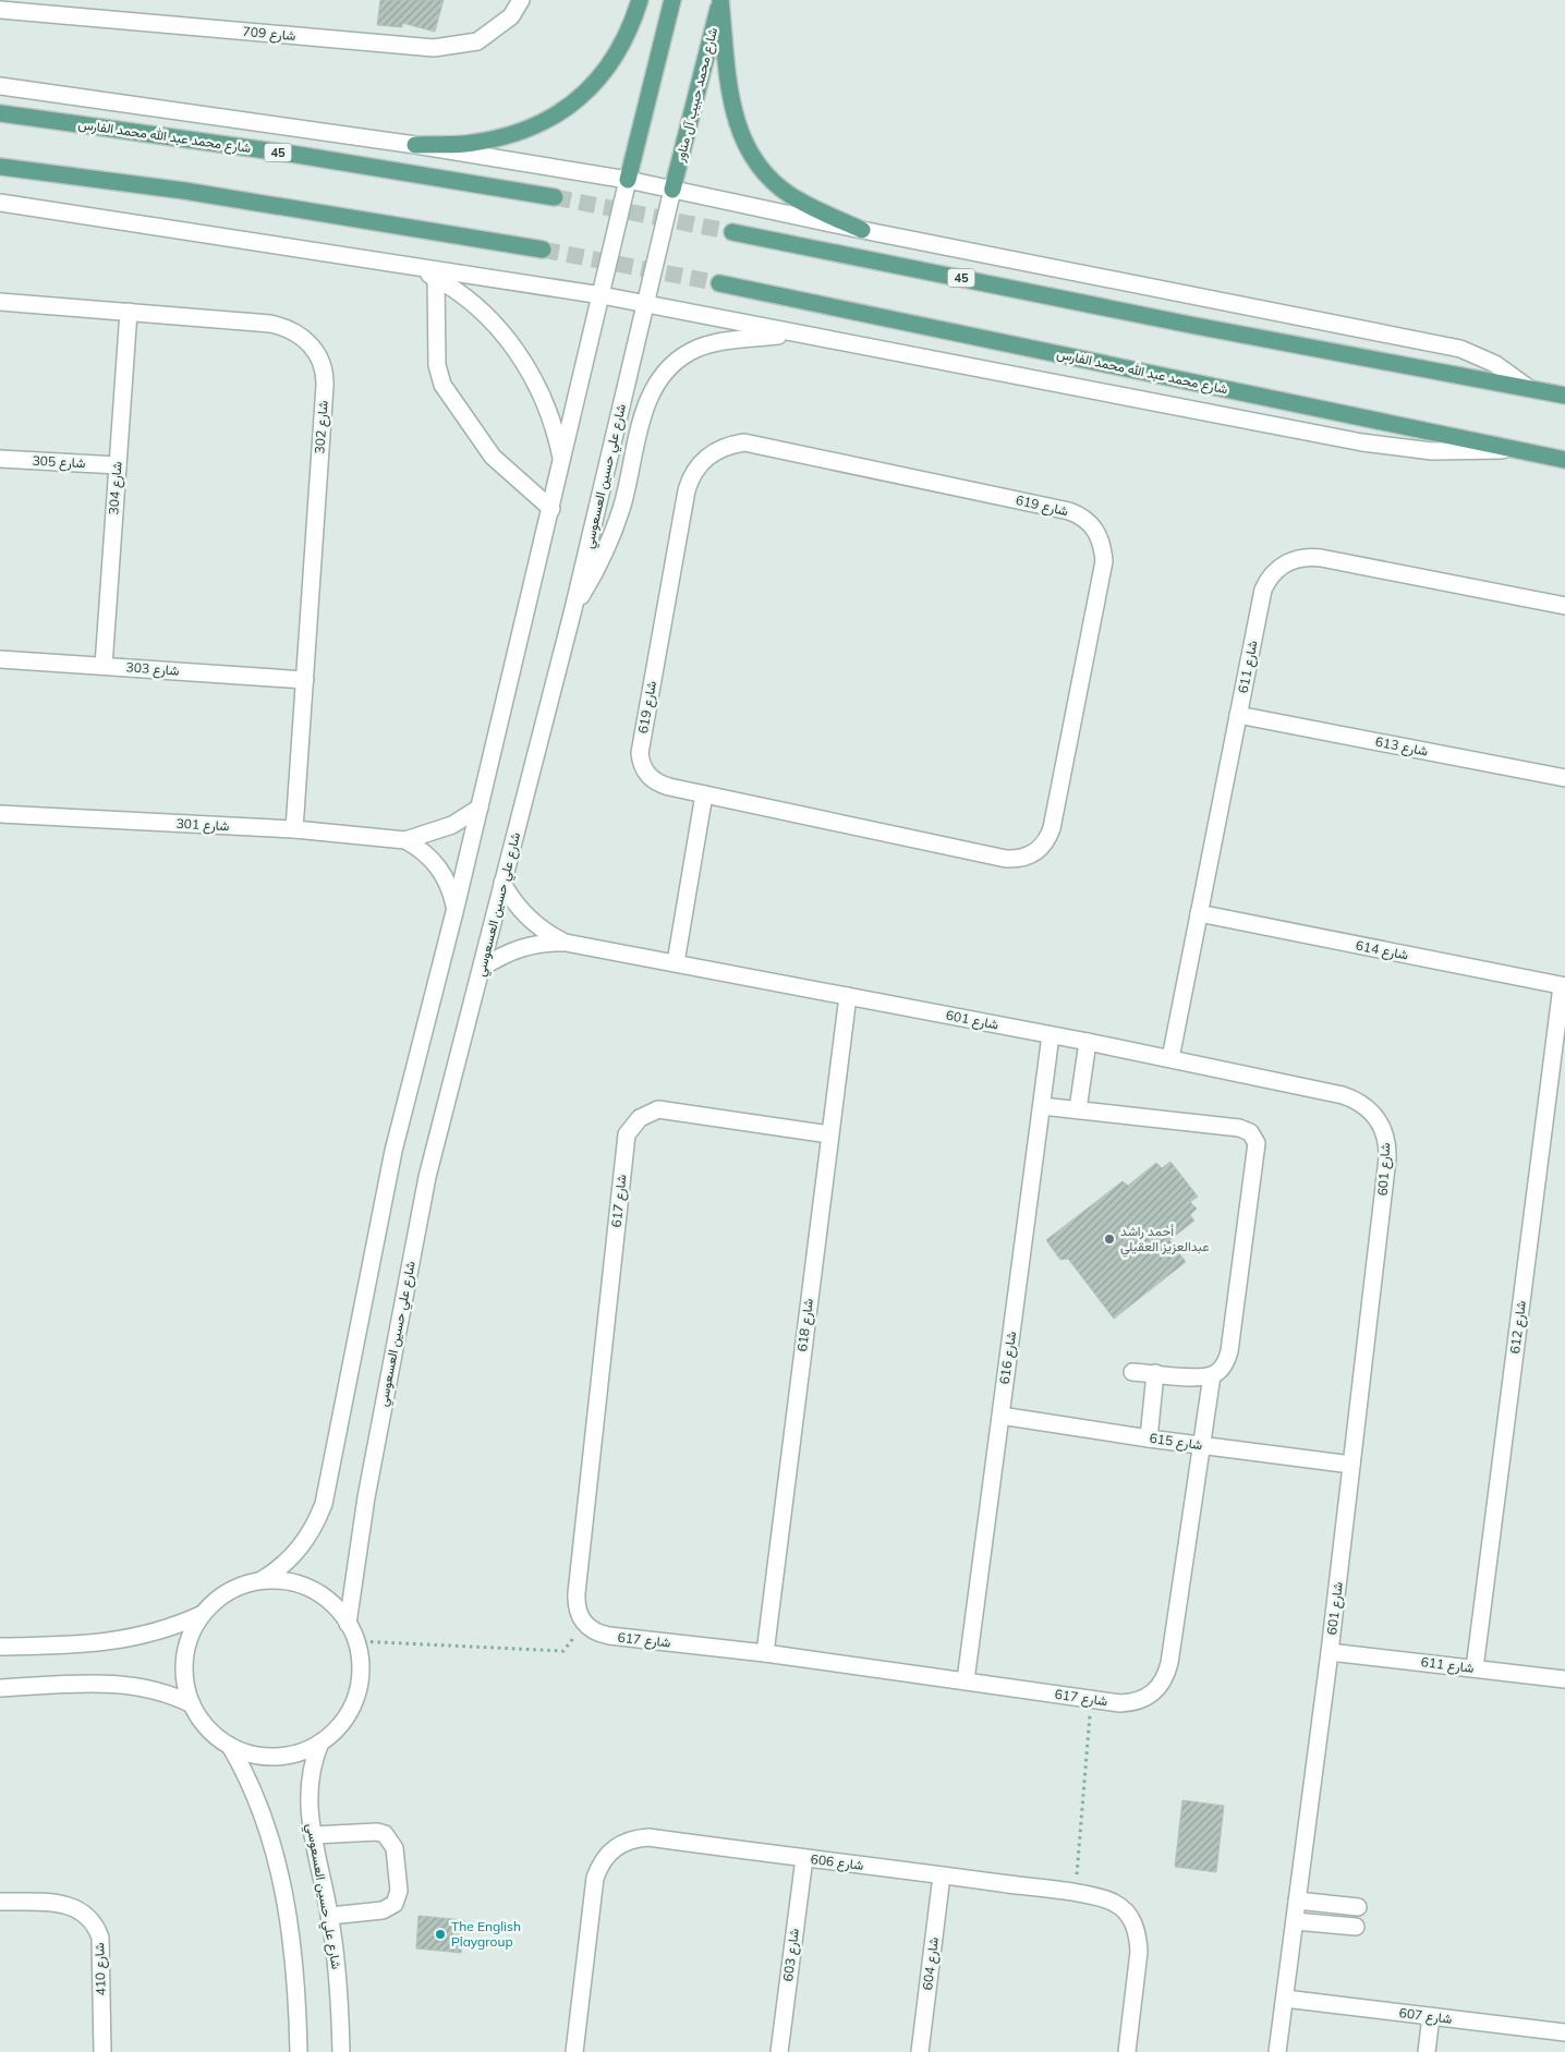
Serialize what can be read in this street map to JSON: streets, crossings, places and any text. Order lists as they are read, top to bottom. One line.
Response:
{"streets":{"main road":["شارع محمد حبيب آل مناور","شارع محمد عبد الله محمد الفارس","45"],"street":["شارع 709","شارع 302","شارع 305","شارع علي حسين العسعوسي","شارع 304","شارع 619","شارع 611","شارع 303","شارع 613","شارع 301","شارع 614","شارع 601","شارع 617","شارع 618","شارع 612","شارع 616","شارع 615","شارع 606","شارع 603","شارع 604","شارع 410","شارع 607"]},"crossings":[["شارع محمد حبيب آل مناور","شارع علي حسين العسعوسي"],["شارع 302","شارع 304"],["شارع 302","شارع 303"],["شارع 302","شارع 301"],["شارع 305","شارع 304"],["شارع علي حسين العسعوسي","شارع 601"],["شارع 304","شارع 303"],["شارع 611","شارع 613"],["شارع 611","شارع 614"],["شارع 611","شارع 601"],["شارع 611","شارع 612"],["شارع 614","شارع 612"],["شارع 601","شارع 618"],["شارع 601","شارع 616"],["شارع 601","شارع 615"],["شارع 601","شارع 607"],["شارع 617","شارع 618"],["شارع 617","شارع 616"],["شارع 617","شارع 615"],["شارع 616","شارع 615"],["شارع 606","شارع 603"],["شارع 606","شارع 604"]],"places":["أحمد راشد عبدالعزيز العقيلي","The English Playgroup"]}
